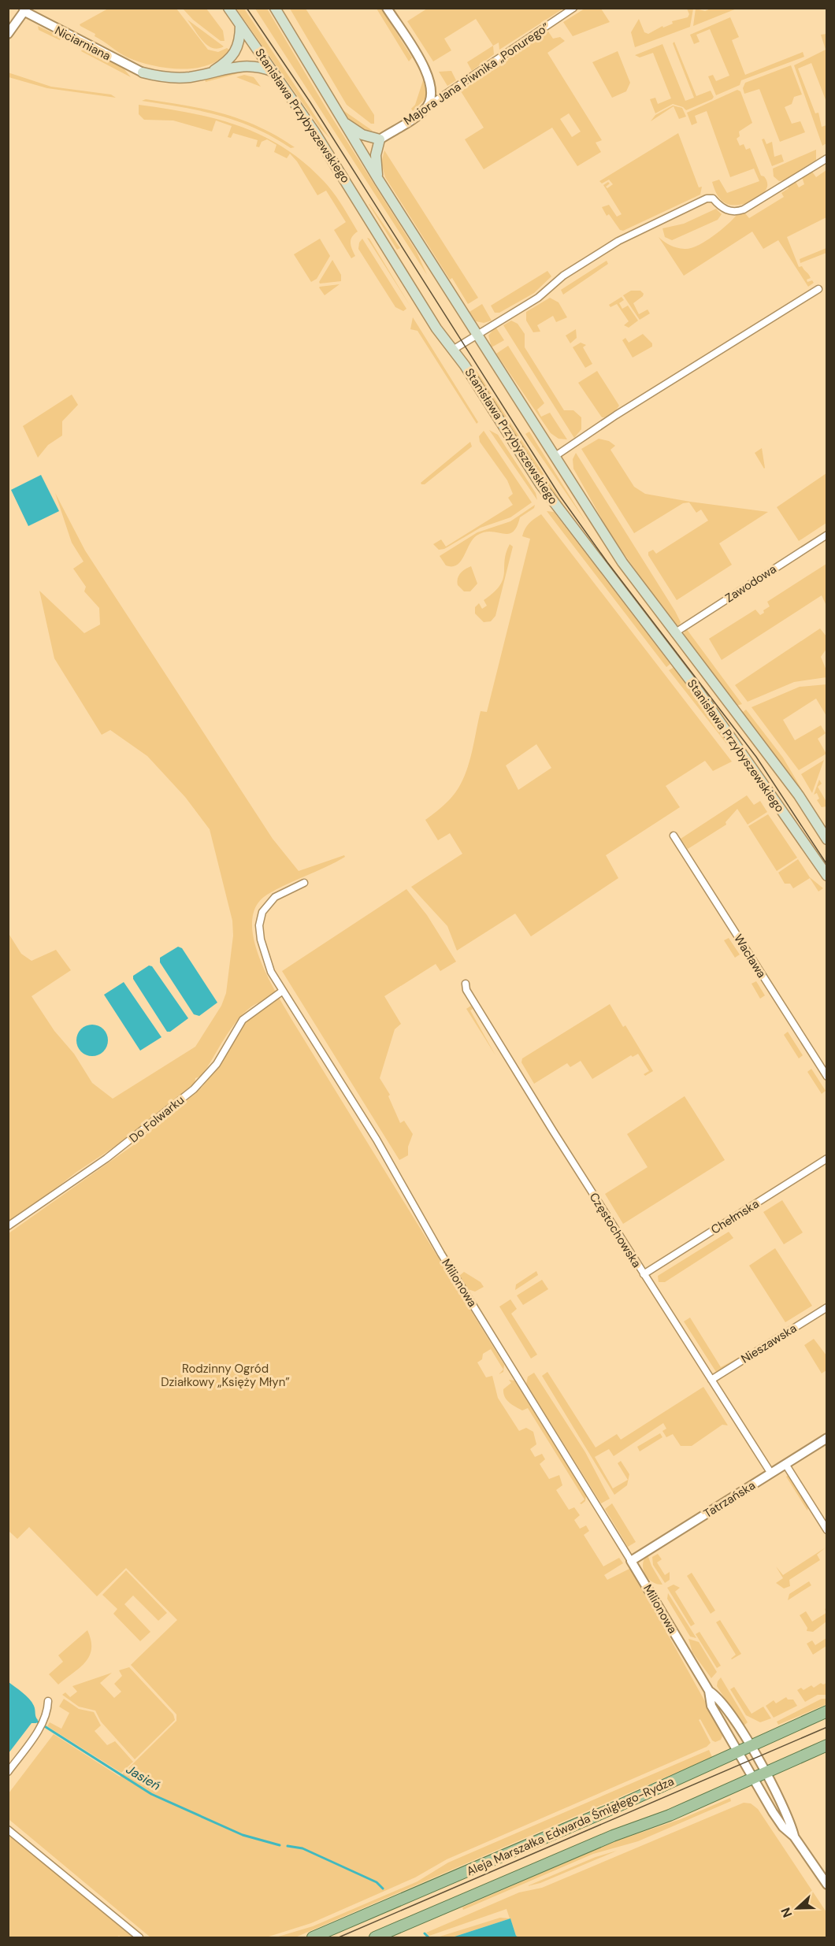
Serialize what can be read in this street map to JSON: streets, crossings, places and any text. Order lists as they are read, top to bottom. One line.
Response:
{"streets":{"main road":["Stanisława Przybyszewskiego","Aleja Marszałka Edwarda Śmigłego-Rydza"],"street":["Niciarniana","Majora Jana Piwnika „Ponurego”","Zawodowa","Wacława","Do Folwarku","Chełmska","Częstochowska","Milionowa","Nieszawska","Tatrzańska"]},"crossings":[["Stanisława Przybyszewskiego","Zawodowa"],["Do Folwarku","Milionowa"],["Chełmska","Częstochowska"],["Częstochowska","Nieszawska"],["Częstochowska","Tatrzańska"],["Milionowa","Tatrzańska"],["Milionowa","Aleja Marszałka Edwarda Śmigłego-Rydza"]],"water":["Jasień"],"parks":["Rodzinny Ogród Działkowy „Księży Młyn”"],"north":"left"}
